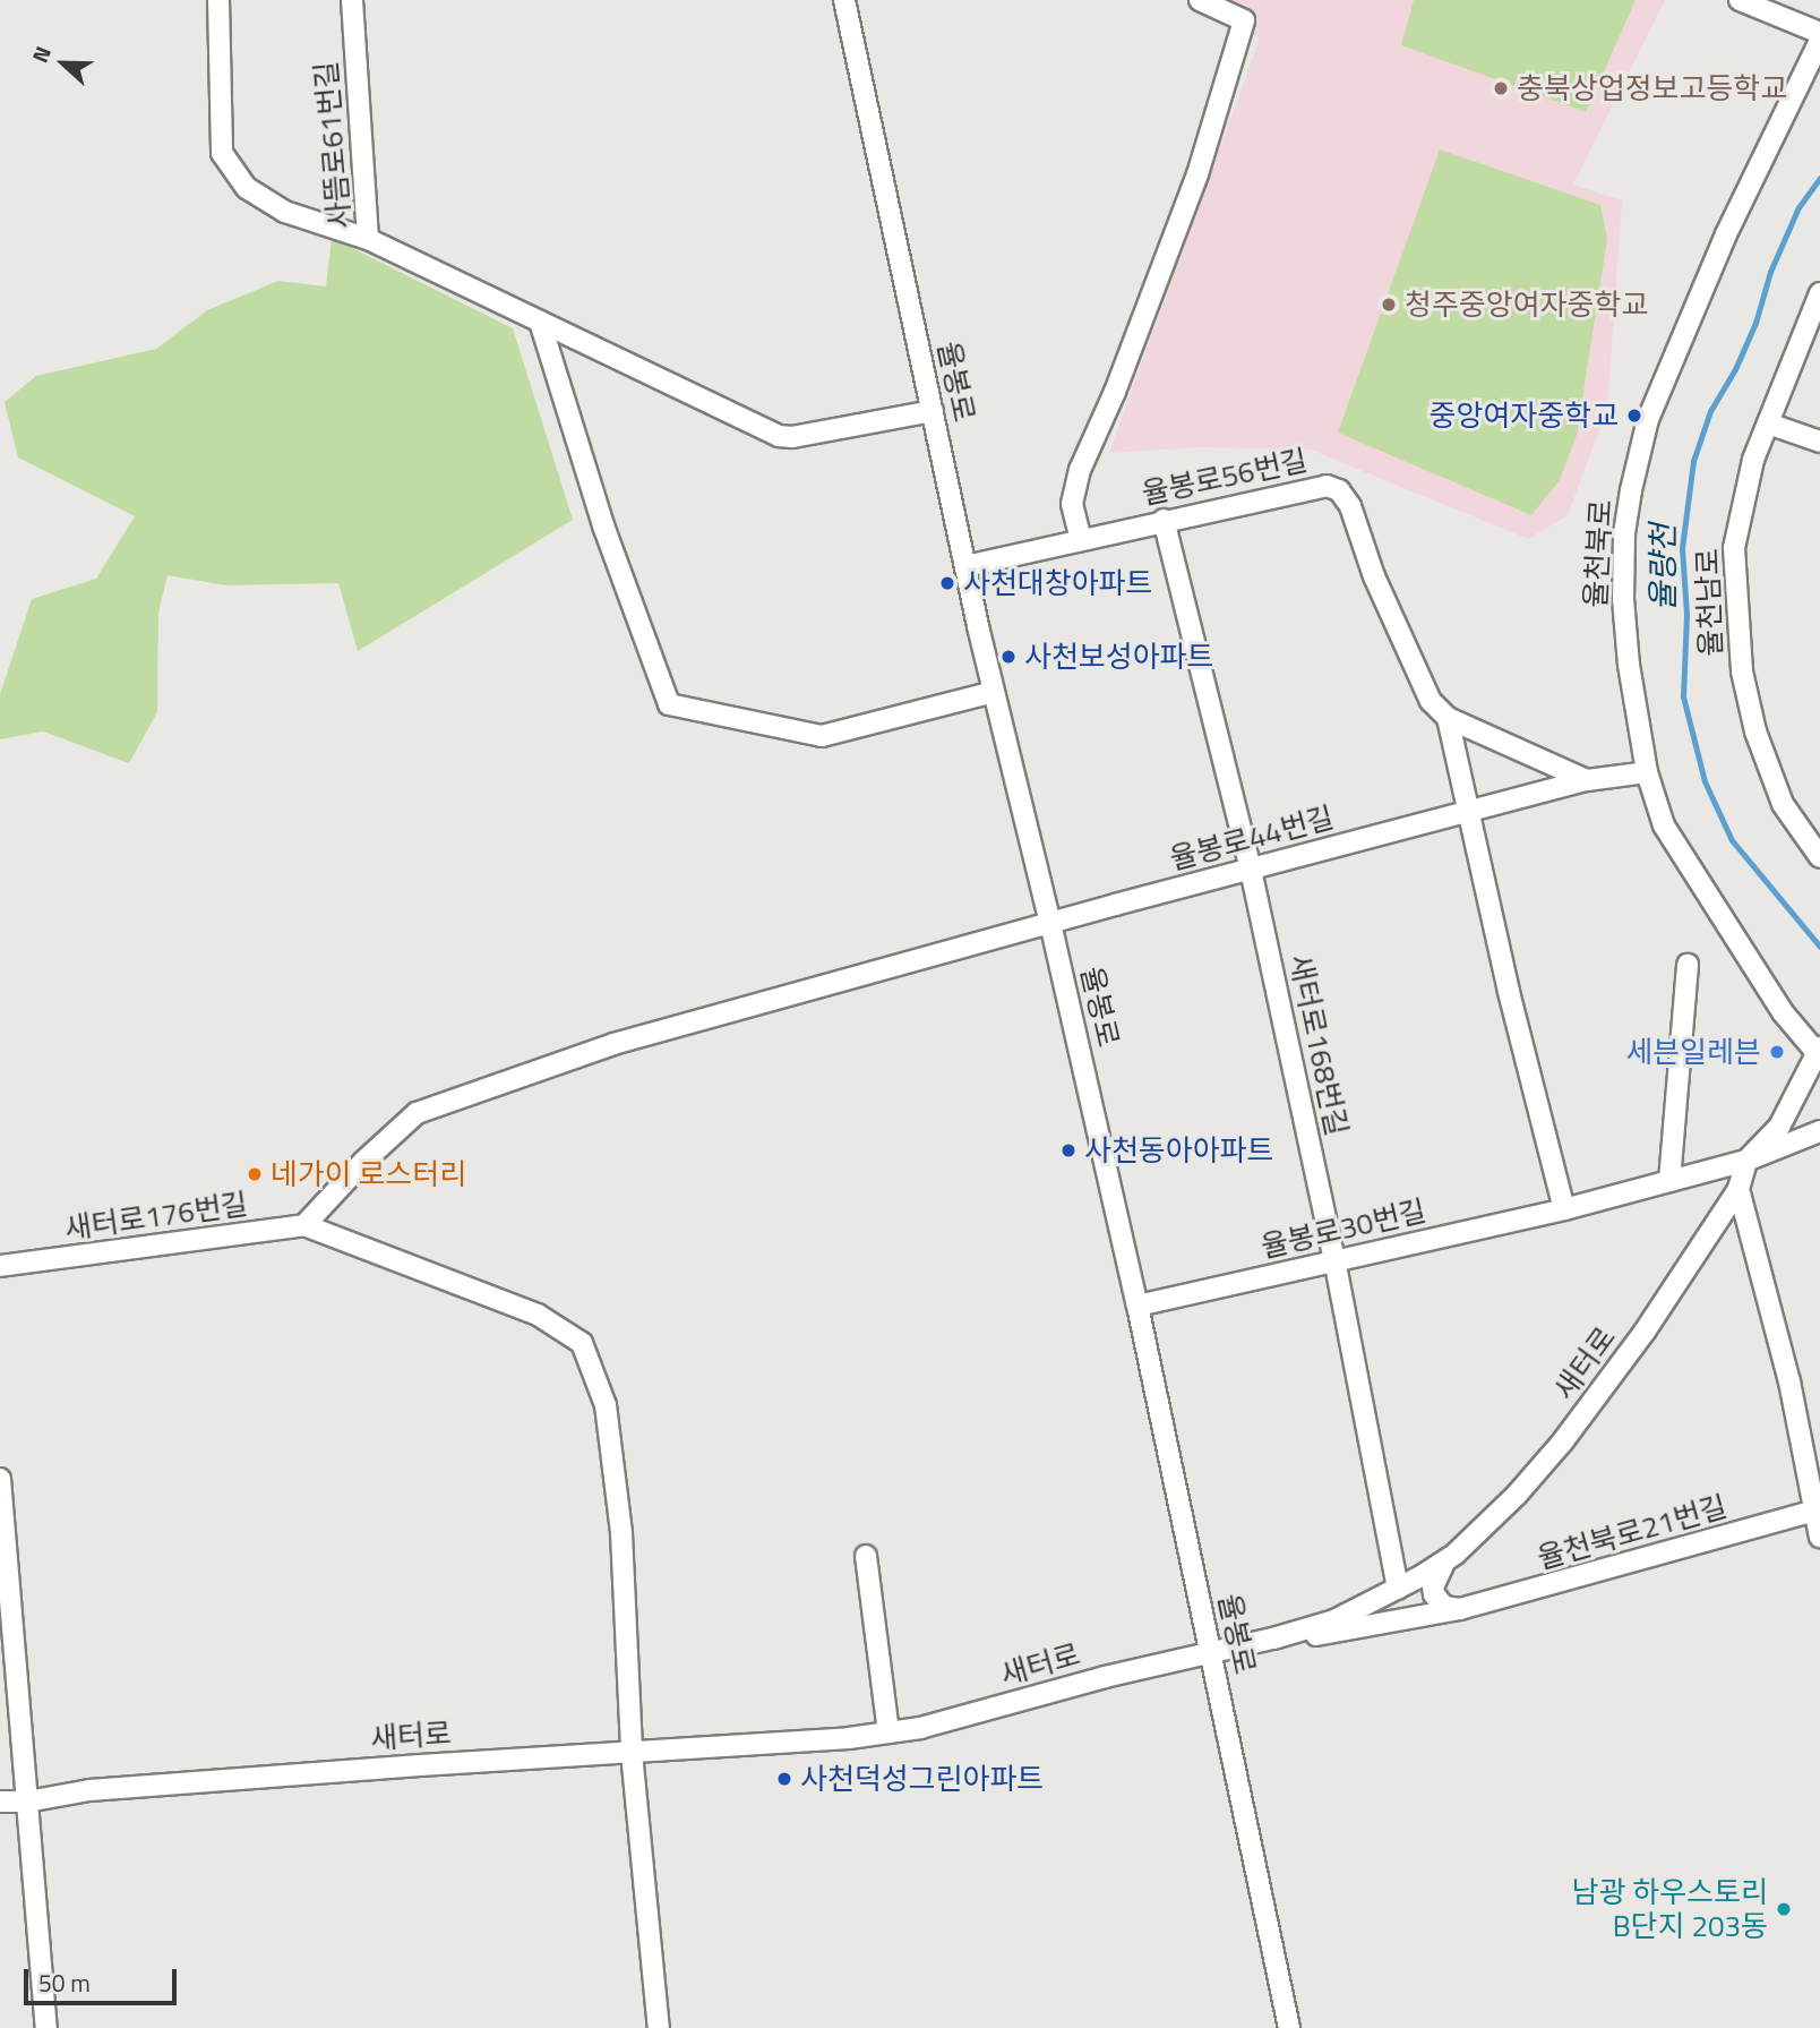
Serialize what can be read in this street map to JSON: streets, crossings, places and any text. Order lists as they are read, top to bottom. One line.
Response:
{"streets":{"street":["사뜸로61번길","율봉로","율봉로56번길","율천북로","율천남로","율봉로44번길","새터로168번길","새터로176번길","율봉로30번길","새터로","율천북로21번길"]},"crossings":[["사뜸로61번길","율봉로"],["율봉로","율봉로56번길"],["율봉로","율봉로44번길"],["율봉로","율봉로30번길"],["율봉로","새터로"],["율봉로56번길","율봉로44번길"],["율봉로56번길","새터로168번길"],["율천북로","율봉로44번길"],["율천북로","새터로"],["율봉로44번길","새터로168번길"],["율봉로44번길","새터로176번길"],["새터로168번길","율봉로30번길"],["새터로168번길","새터로"],["새터로176번길","새터로"],["율봉로30번길","새터로"],["새터로","율천북로21번길"]],"water":["율량천"],"places":["충북상업정보고등학교","청주중앙여자중학교","중앙여자중학교","사천대창아파트","사천보성아파트","세븐일레븐","사천동아아파트","네가이 로스터리","사천덕성그린아파트","남광 하우스토리 B단지 203동"],"scale_bar":"50 m","north":"left"}
